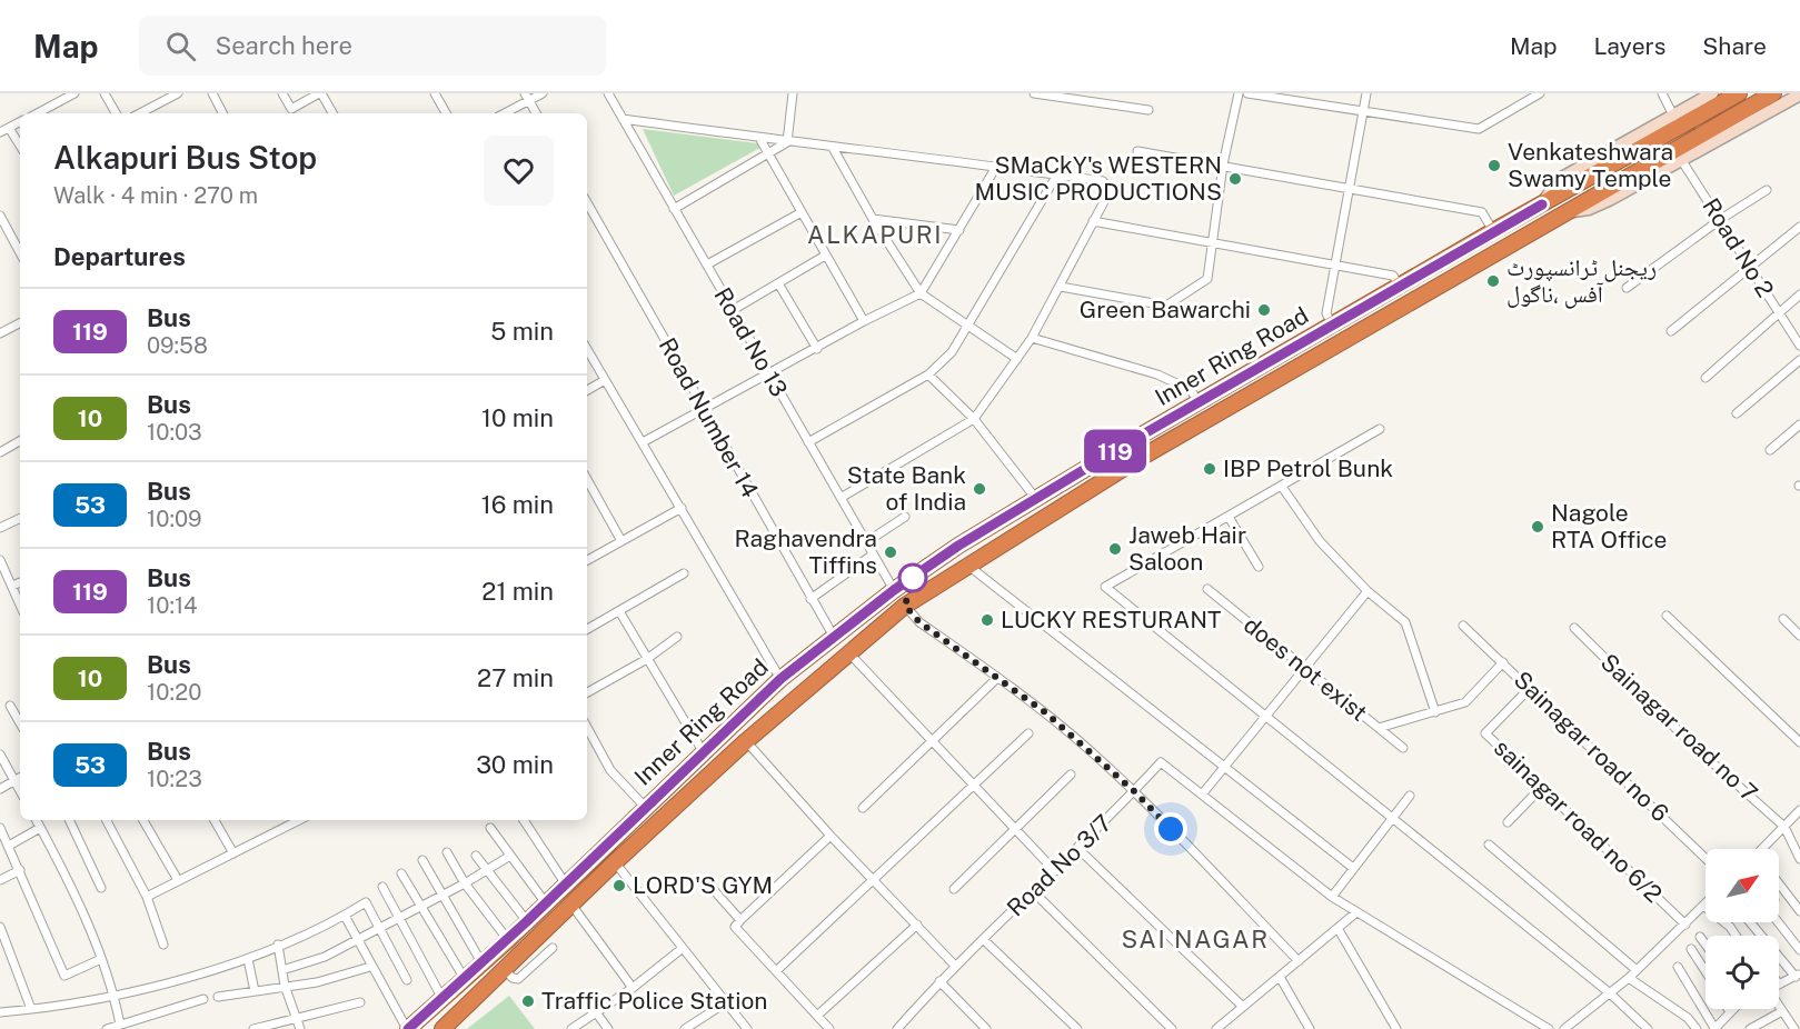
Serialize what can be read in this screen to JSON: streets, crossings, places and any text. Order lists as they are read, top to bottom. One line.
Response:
{"streets":{"highway":["Inner Ring Road"],"street":["Road No 2","Road No 13","Road Number 14","does not exist","Sainagar road no 7","Sainagar road no 6","sainagar road no 6/2","Road No 3/7"]},"crossings":[["Road No 2","Inner Ring Road"],["Road No 13","Inner Ring Road"],["Inner Ring Road","Road Number 14"],["Sainagar road no 6","sainagar road no 6/2"]],"districts":["ALKAPURI","SAI NAGAR"],"places":["Venkateshwara Swamy Temple","SMaCkY's WESTERN MUSIC PRODUCTIONS","ریجنل ٹرانسپورٹ آفس ،ناگول","Green Bawarchi","IBP Petrol Bunk","State Bank of India","Nagole RTA Office","Jaweb Hair Saloon","Raghavendra Tiffins","LUCKY RESTURANT","LORD'S GYM","Traffic Police Station"],"lines":["bus line 119"],"north":"top right","page":{"header":"Map","search":"Search here","nav":["Map","Layers","Share"],"on_map":"119","heading":[["Alkapuri Bus Stop","Walk · 4 min · 270 m"],"Departures"],"list":[{"mark":"119","name":"Bus","note":"09:58","value":"5 min"},{"mark":"10","name":"Bus","note":"10:03","value":"10 min"},{"mark":"53","name":"Bus","note":"10:09","value":"16 min"},{"mark":"119","name":"Bus","note":"10:14","value":"21 min"},{"mark":"10","name":"Bus","note":"10:20","value":"27 min"},{"mark":"53","name":"Bus","note":"10:23","value":"30 min"}]}}
